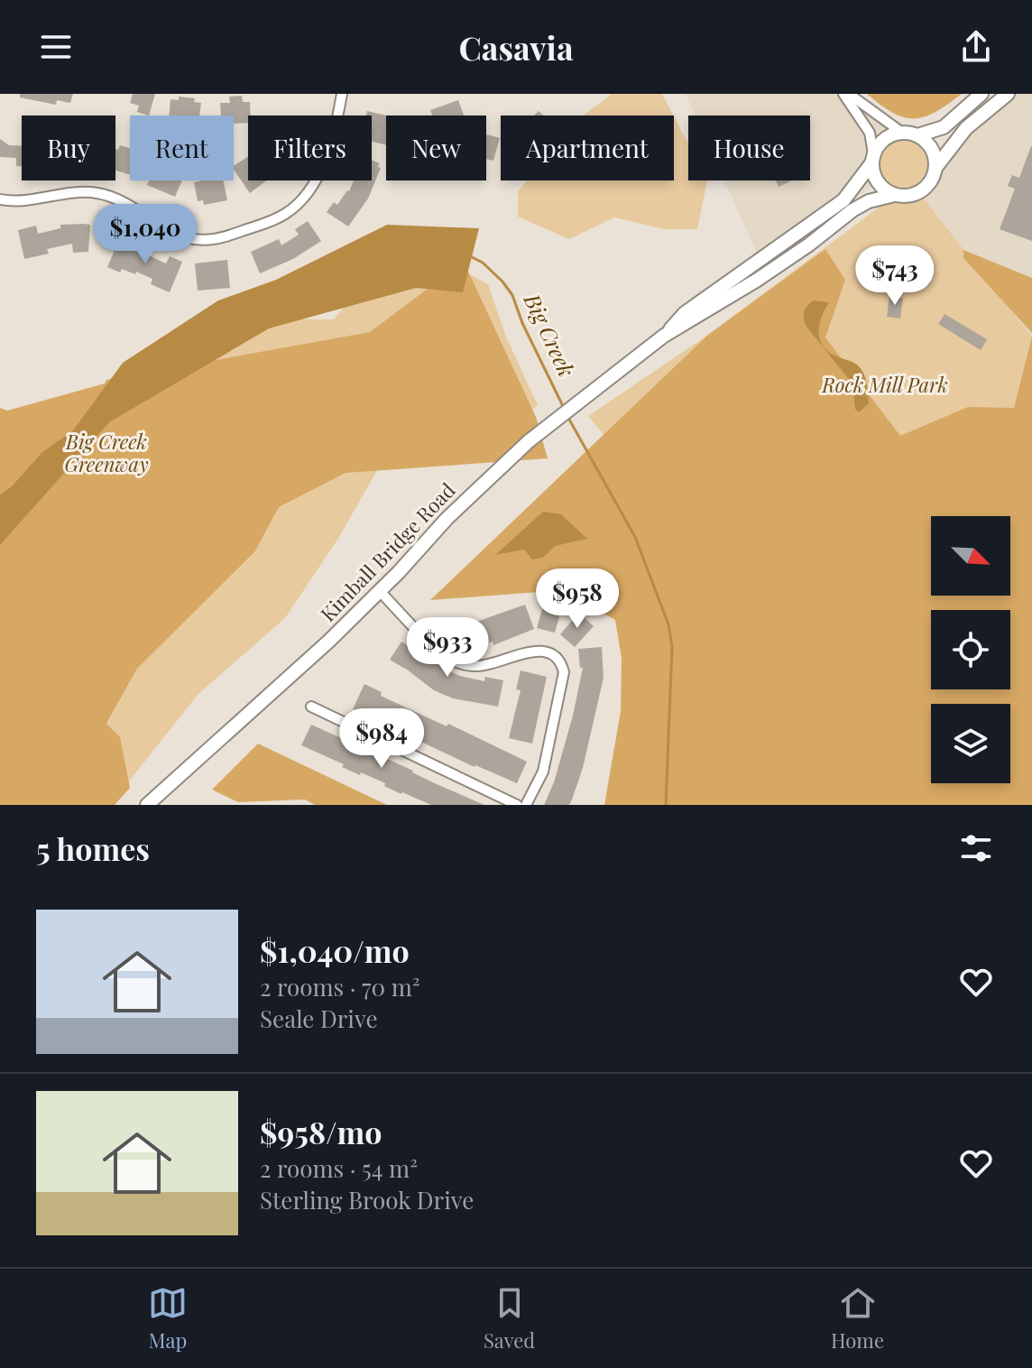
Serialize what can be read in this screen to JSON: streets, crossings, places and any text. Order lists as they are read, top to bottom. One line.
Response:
{"streets":{"street":["Kimball Bridge Road"]},"water":["Big Creek"],"parks":["Rock Mill Park","Big Creek Greenway"],"north":"bottom right","page":{"header":"Casavia","chip":["Buy","Rent","Filters","New","Apartment","House"],"price":["$1,040","$743","$958","$933","$984"],"heading":"5 homes","list":[{"name":"$1,040/mo","note":"2 rooms · 70 m² · Seale Drive"},{"name":"$958/mo","note":"2 rooms · 54 m² · Sterling Brook Drive"}],"tabs":["Map","Saved","Home"]}}
